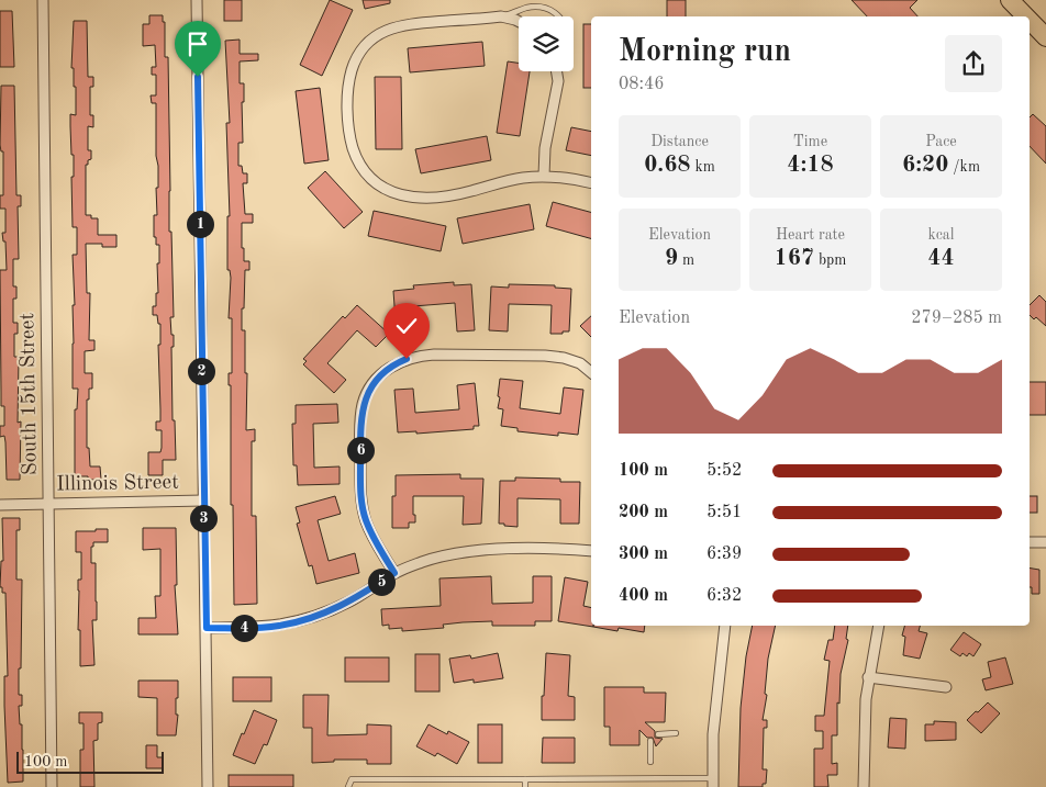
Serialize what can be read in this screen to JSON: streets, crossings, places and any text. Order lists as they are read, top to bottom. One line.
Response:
{"streets":{"street":["South 15th Street","Illinois Street"]},"crossings":[["South 15th Street","Illinois Street"]],"scale_bar":"100 m","page":{"heading":["Morning run","08:46"],"stats":[["Distance","0.68 km"],["Time","4:18"],["Pace","6:20 /km"],["Elevation","9 m"],["Heart rate","167 bpm"],["kcal","44"]],"pins":["1","2","6","3","5","4"],"chart":["Elevation","279–285 m"],"list":[{"name":"100 m","note":"5:52"},{"name":"200 m","note":"5:51"},{"name":"300 m","note":"6:39"},{"name":"400 m","note":"6:32"}],"scale":"100 m"}}
